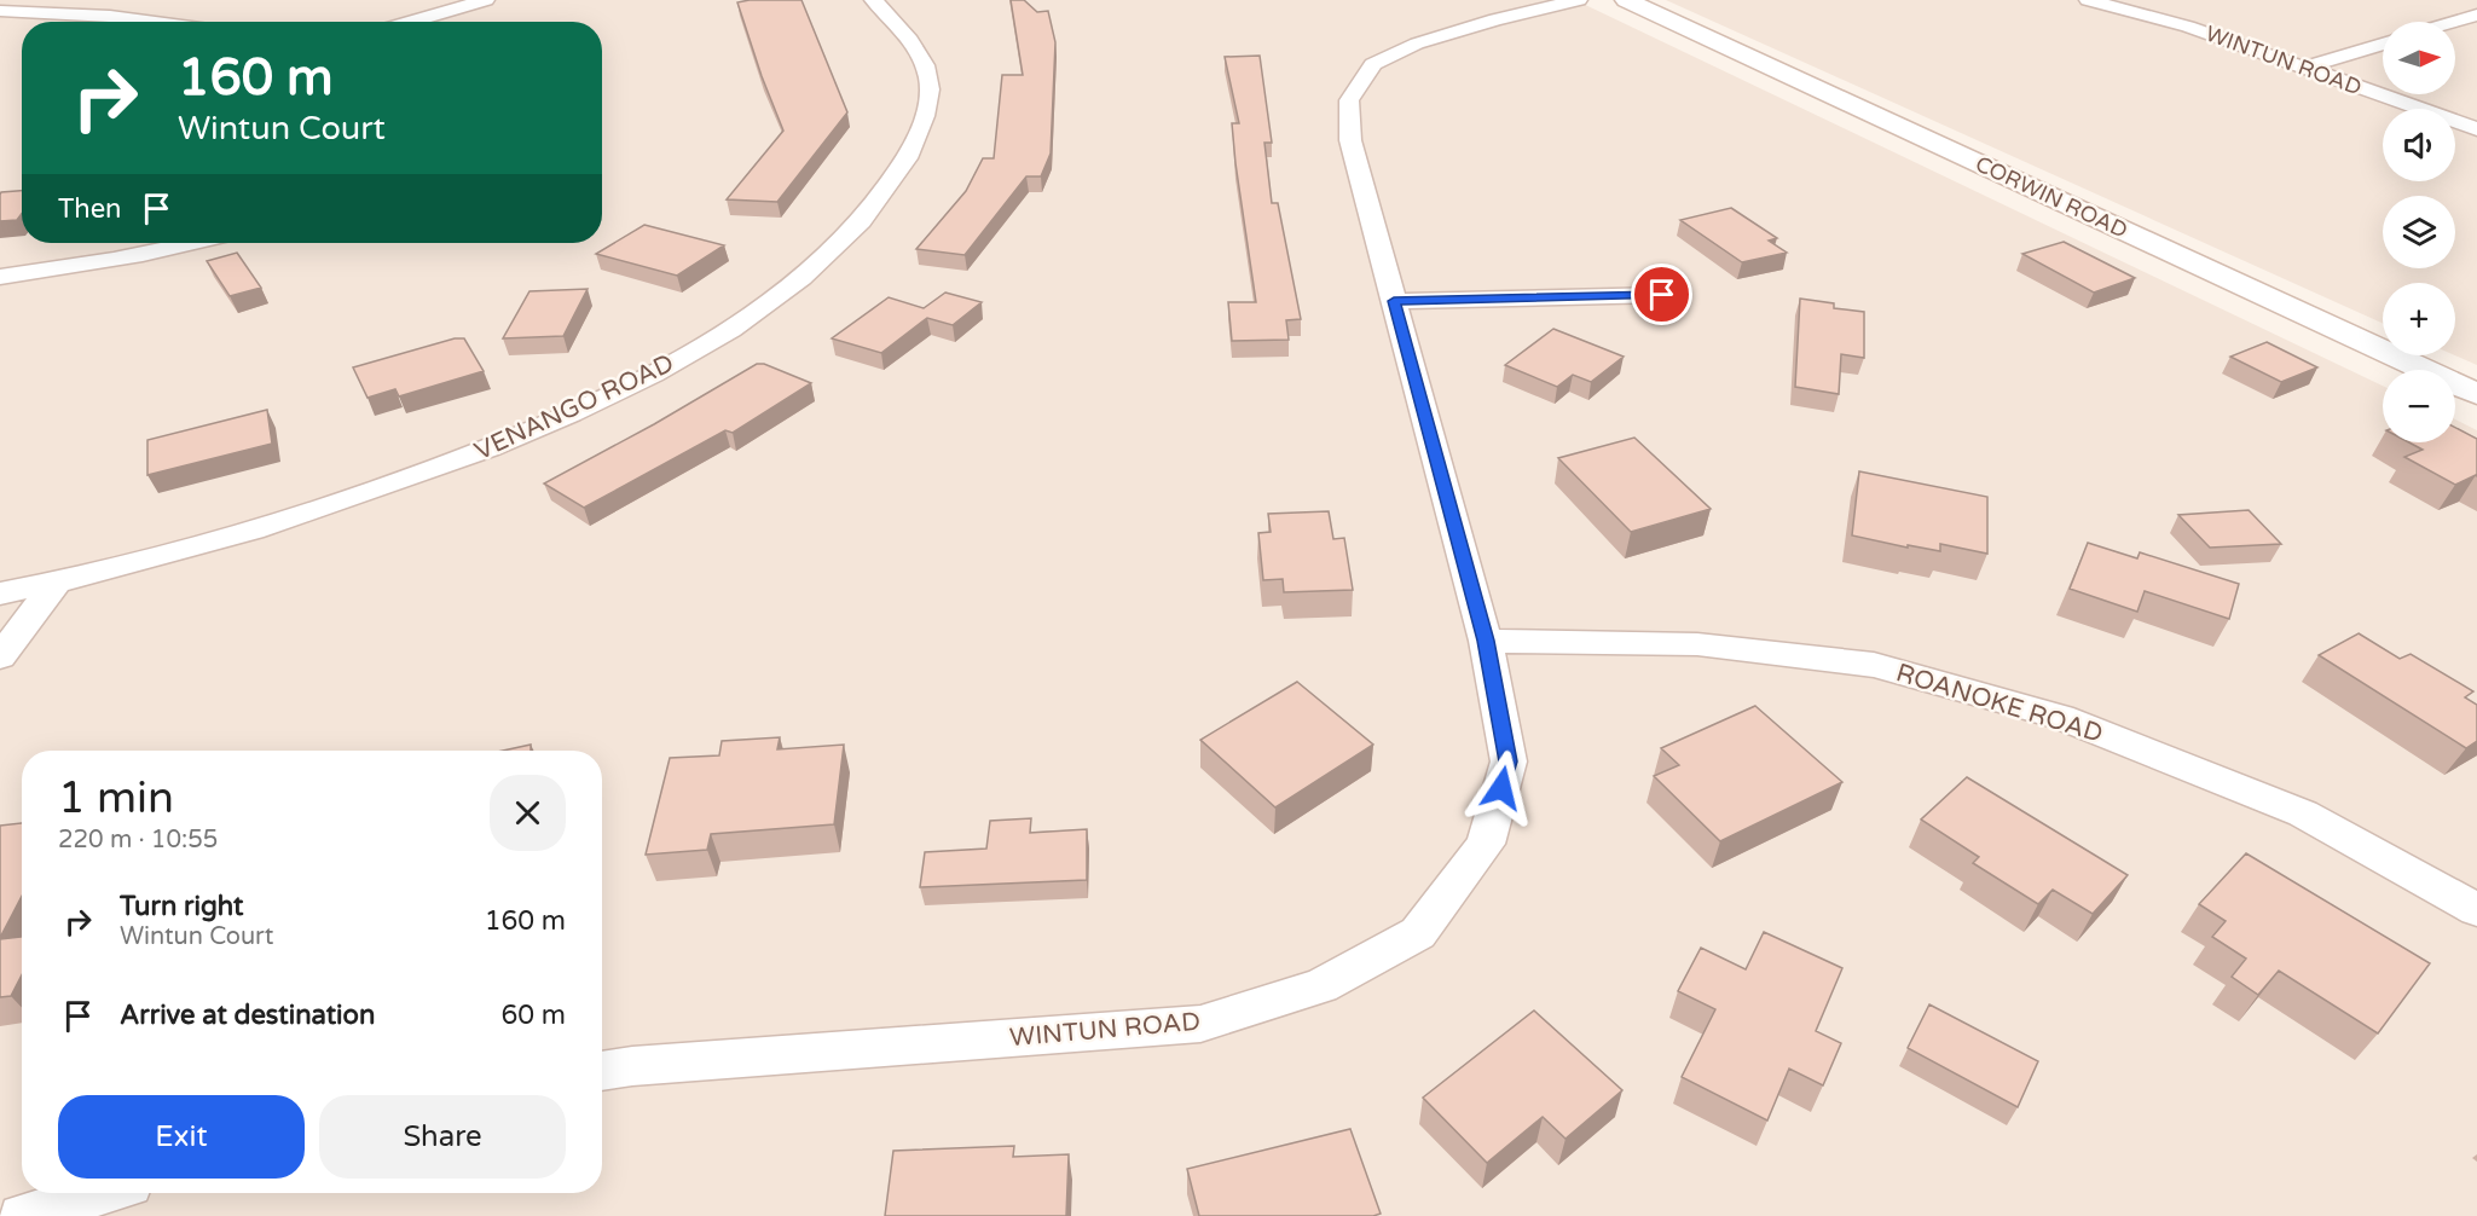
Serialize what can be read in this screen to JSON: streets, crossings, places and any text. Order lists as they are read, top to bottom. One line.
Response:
{"streets":{"main road":["CORWIN ROAD"],"street":["WINTUN ROAD","VENANGO ROAD","ROANOKE ROAD"]},"crossings":[["WINTUN ROAD","ROANOKE ROAD"]],"north":"right","page":{"map_buttons":["+","−"],"turn":["160 m","Wintun Court"],"then":"Then","heading":["1 min","220 m · 10:55"],"list":[{"name":"Turn right","note":"Wintun Court","value":"160 m"},{"name":"Arrive at destination","value":"60 m"}],"buttons":["Exit","Share"]}}
